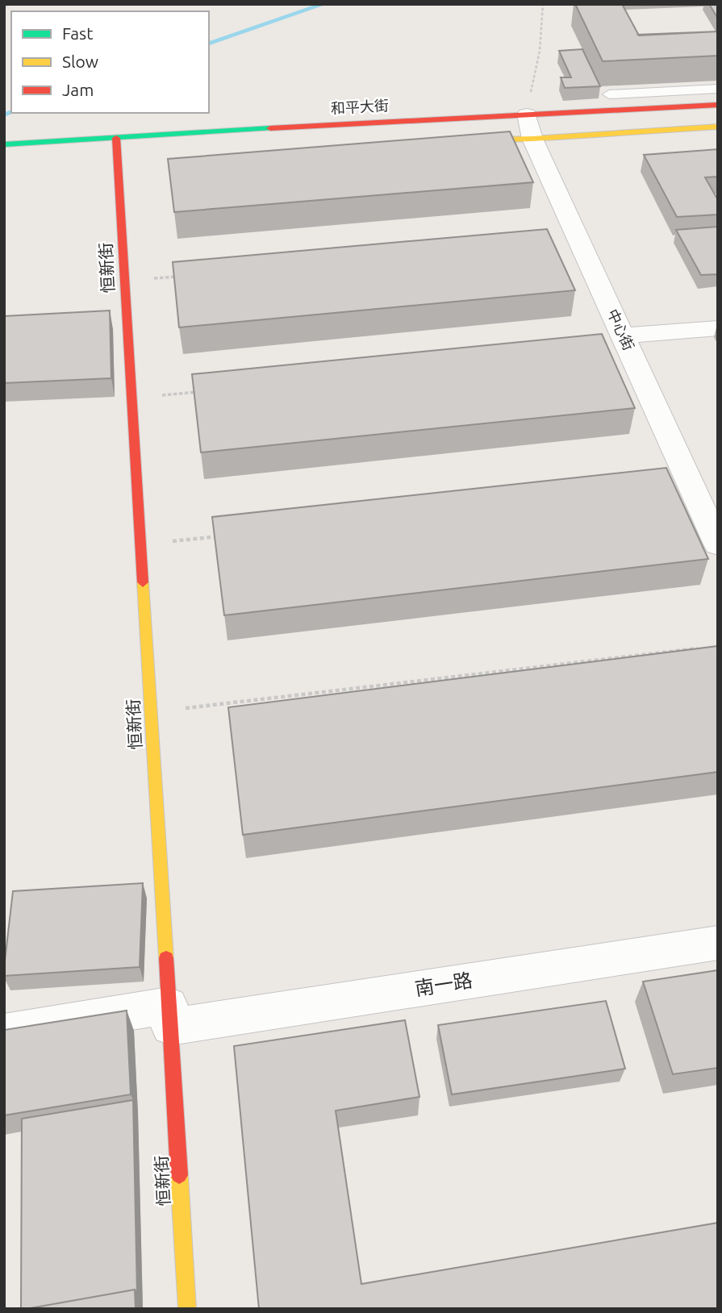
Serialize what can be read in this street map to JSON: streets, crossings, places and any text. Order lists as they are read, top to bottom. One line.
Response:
{"streets":{"street":["和平大街","恒新街","中心街","南一路"]},"crossings":[["和平大街","恒新街"],["和平大街","中心街"],["恒新街","南一路"]],"legend":["Fast","Slow","Jam"]}
